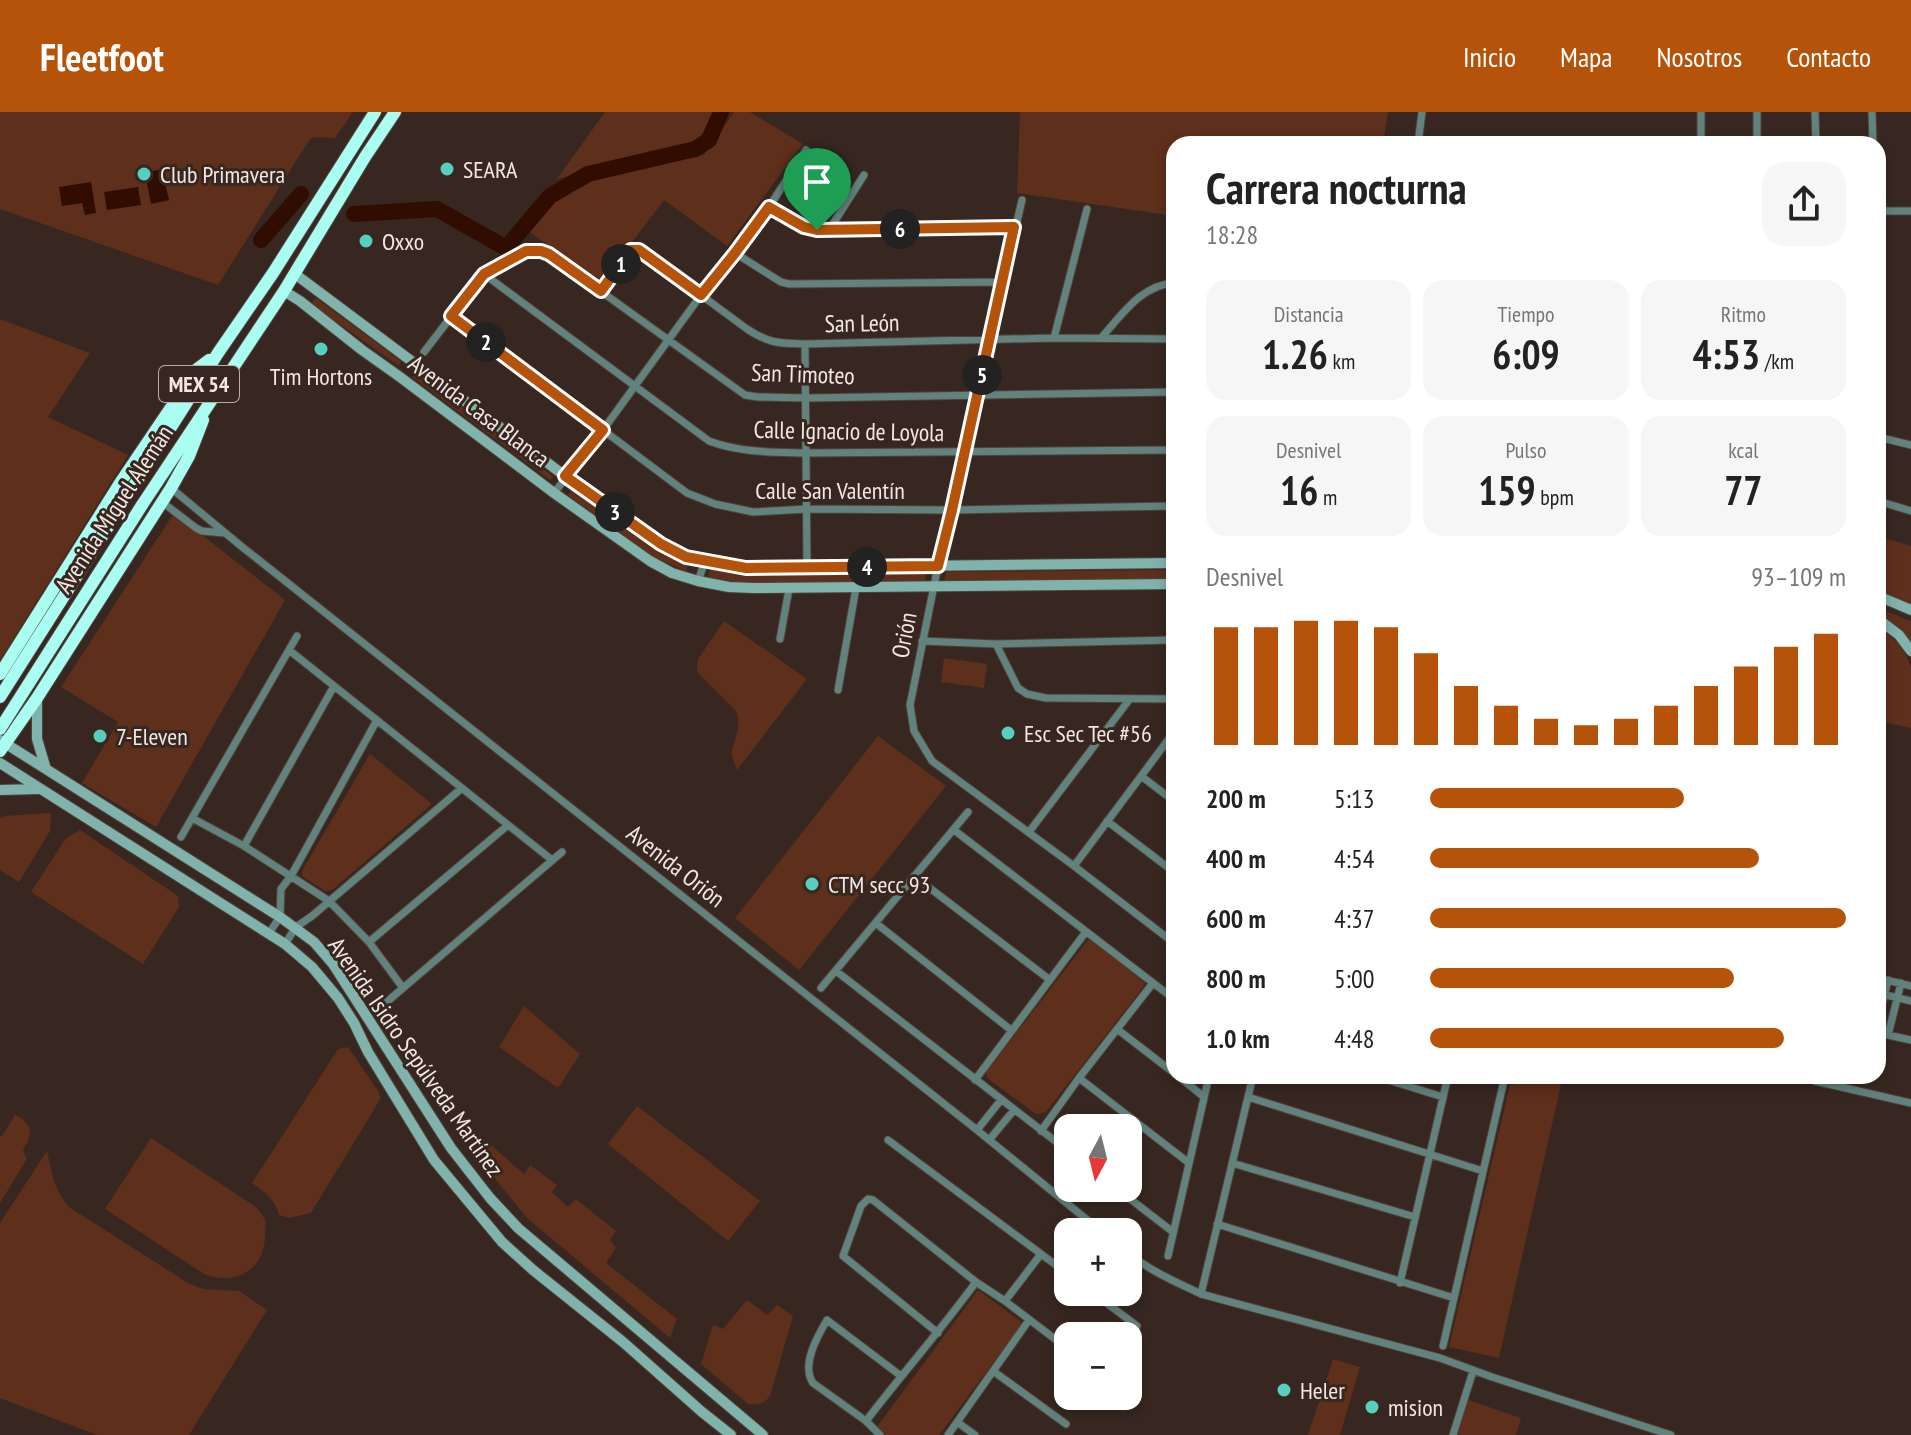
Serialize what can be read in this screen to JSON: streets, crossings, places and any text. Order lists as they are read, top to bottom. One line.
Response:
{"streets":{"highway":["MEX 54","Avenida Miguel Alemán"],"main road":["Avenida Casa Blanca","Avenida Isidro Sepúlveda Martínez"],"street":["San León","San Timoteo","Calle Ignacio de Loyola","Calle San Valentín","Orión","Avenida Orión"]},"crossings":[["San León","San Timoteo"],["San León","Orión"],["San Timoteo","Calle Ignacio de Loyola"],["San Timoteo","Calle San Valentín"],["San Timoteo","Orión"],["Avenida Casa Blanca","Avenida Miguel Alemán"],["Avenida Casa Blanca","Orión"],["Calle Ignacio de Loyola","Orión"],["Calle San Valentín","Orión"]],"places":["SEARA","Club Primavera","Oxxo","Tim Hortons","Esc Sec Tec #56","7-Eleven","CTM secc 93","Heler","mision"],"north":"bottom","page":{"header":"Fleetfoot","nav":["Inicio","Mapa","Nosotros","Contacto"],"heading":["Carrera nocturna","18:28"],"pins":["6","1","2","5","3","4"],"stats":[["Distancia","1.26 km"],["Tiempo","6:09"],["Ritmo","4:53 /km"],["Desnivel","16 m"],["Pulso","159 bpm"],["kcal","77"]],"chart":["Desnivel","93–109 m"],"list":[{"name":"200 m","note":"5:13"},{"name":"400 m","note":"4:54"},{"name":"600 m","note":"4:37"},{"name":"800 m","note":"5:00"},{"name":"1.0 km","note":"4:48"}],"map_buttons":["+","−"]}}
